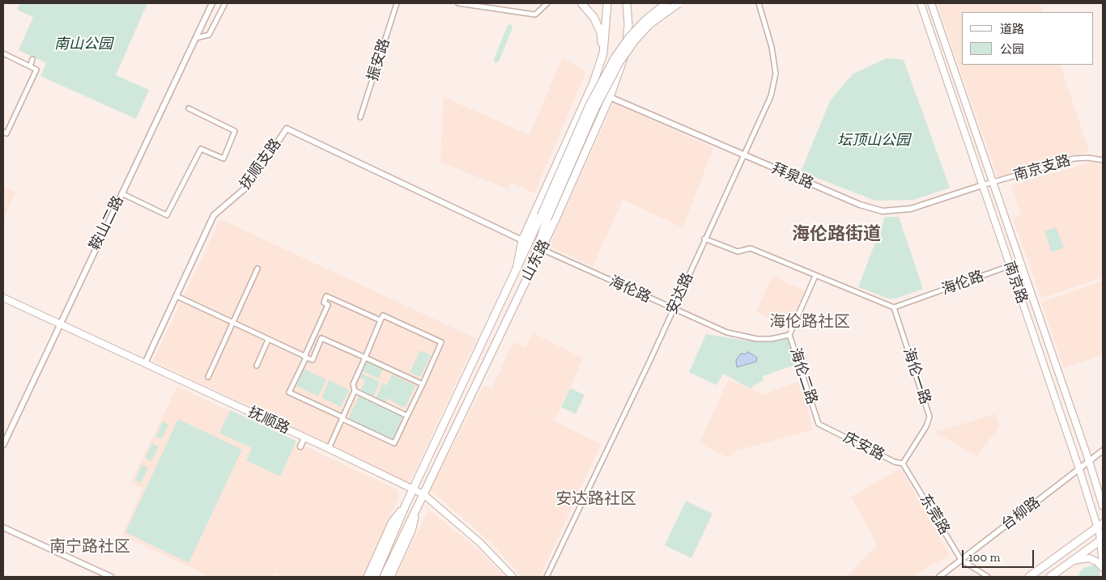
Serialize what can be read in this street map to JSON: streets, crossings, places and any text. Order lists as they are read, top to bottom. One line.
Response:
{"streets":{"main road":["山东路","南京路","抚顺路"],"street":["振安路","抚顺支路","南京支路","拜泉路","鞍山二路","海伦路","安达路","海伦二路","海伦一路","庆安路","台柳路","东莞路"]},"crossings":[["抚顺支路","山东路"],["抚顺支路","抚顺路"],["南京支路","拜泉路"],["南京支路","南京路"],["拜泉路","山东路"],["拜泉路","南京路"],["拜泉路","安达路"],["鞍山二路","抚顺路"],["山东路","海伦路"],["山东路","抚顺路"],["南京路","海伦路"],["南京路","台柳路"],["海伦路","安达路"],["海伦路","海伦二路"],["海伦路","海伦一路"],["海伦二路","庆安路"],["海伦一路","庆安路"],["海伦一路","东莞路"],["庆安路","东莞路"],["台柳路","东莞路"]],"districts":["海伦路街道","海伦路社区","安达路社区","南宁路社区"],"parks":["南山公园","坛顶山公园"],"legend":["道路","公园"],"scale_bar":"100 m"}
